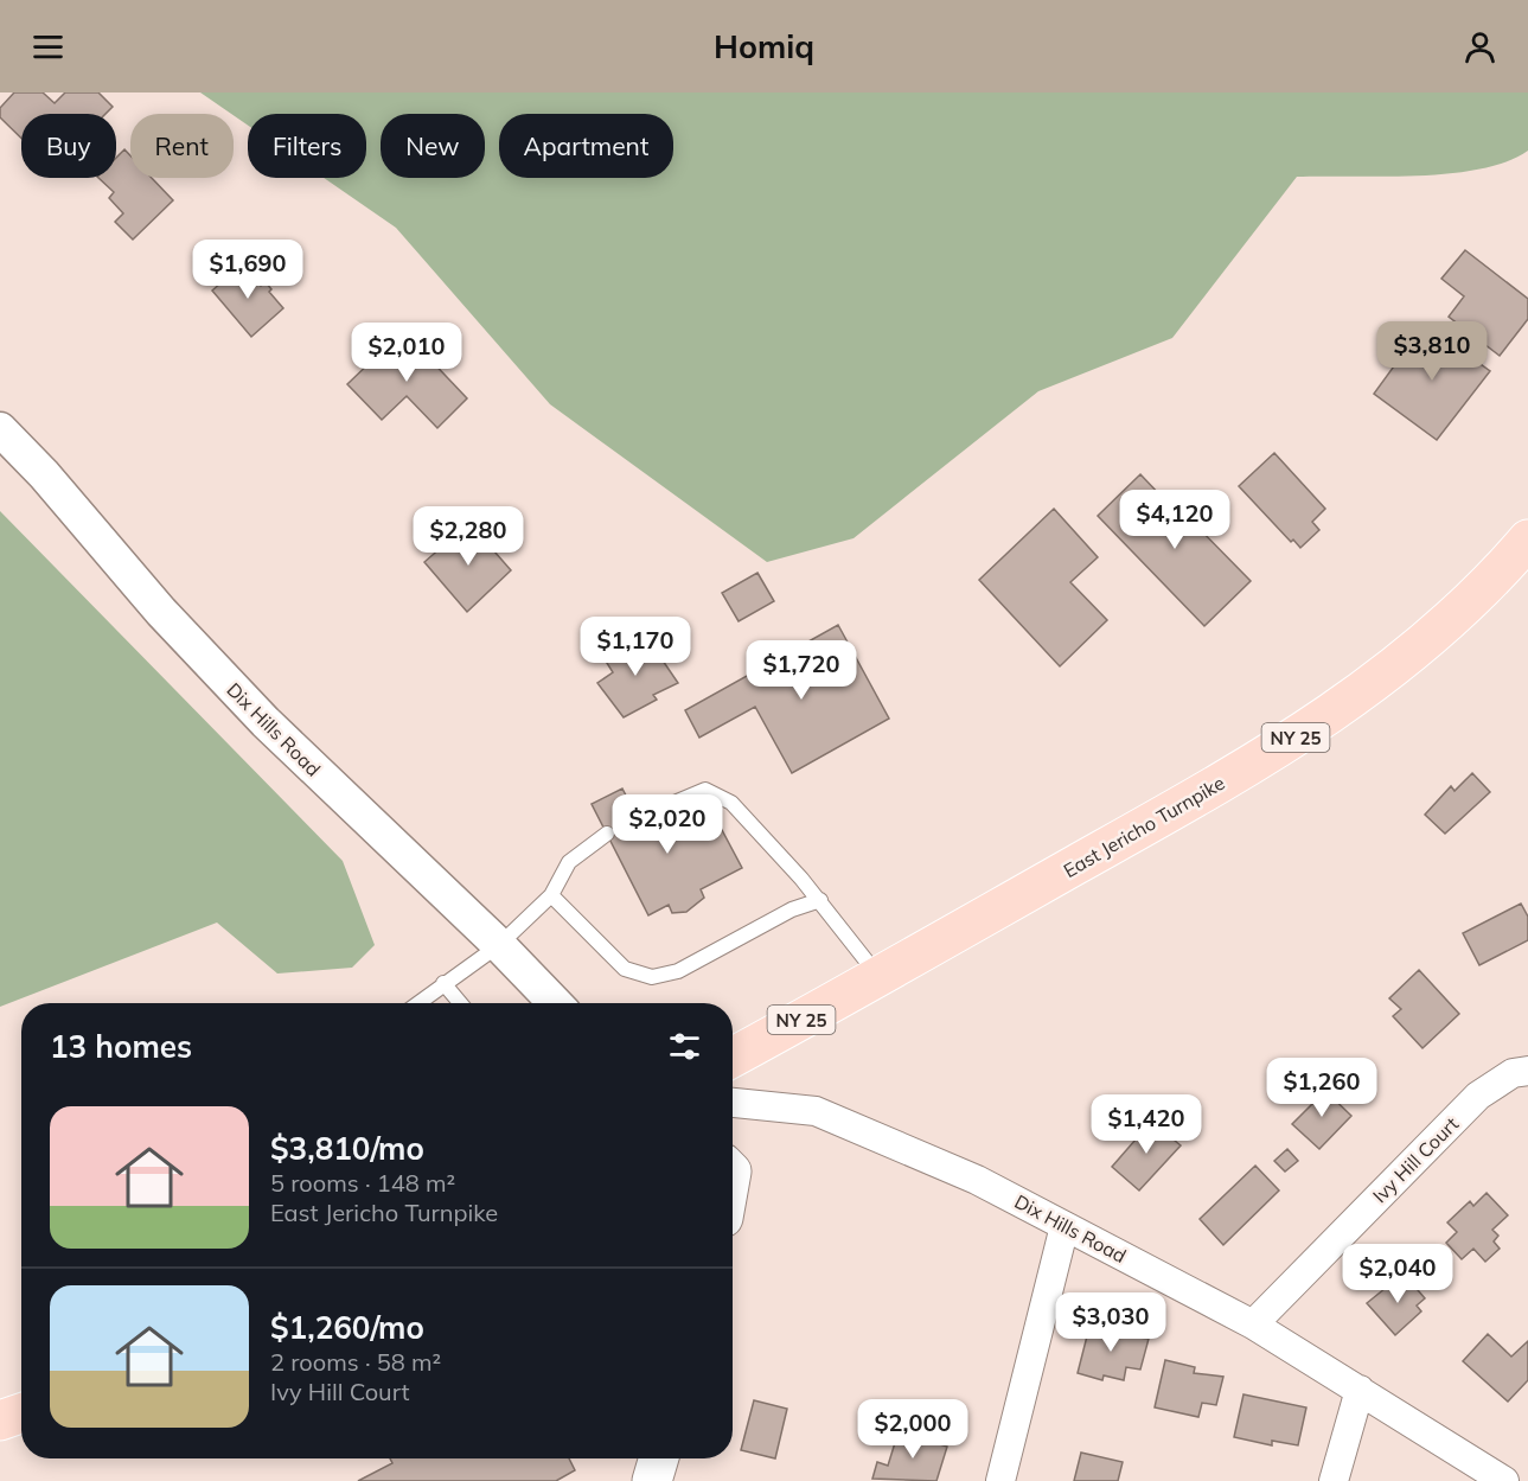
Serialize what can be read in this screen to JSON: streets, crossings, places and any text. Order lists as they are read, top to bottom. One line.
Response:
{"streets":{"main road":["NY 25","East Jericho Turnpike"],"street":["Dix Hills Road","Ivy Hill Court"]},"crossings":[["Dix Hills Road","Ivy Hill Court"]],"page":{"header":"Homiq","chip":["Buy","Rent","Filters","New","Apartment"],"price":["$1,690","$3,810","$2,010","$4,120","$2,280","$1,170","$1,720","$2,020","$1,260","$1,420","$2,040","$3,030","$2,000"],"heading":"13 homes","list":[{"name":"$3,810/mo","note":"5 rooms · 148 m² · East Jericho Turnpike"},{"name":"$1,260/mo","note":"2 rooms · 58 m² · Ivy Hill Court"}]}}
